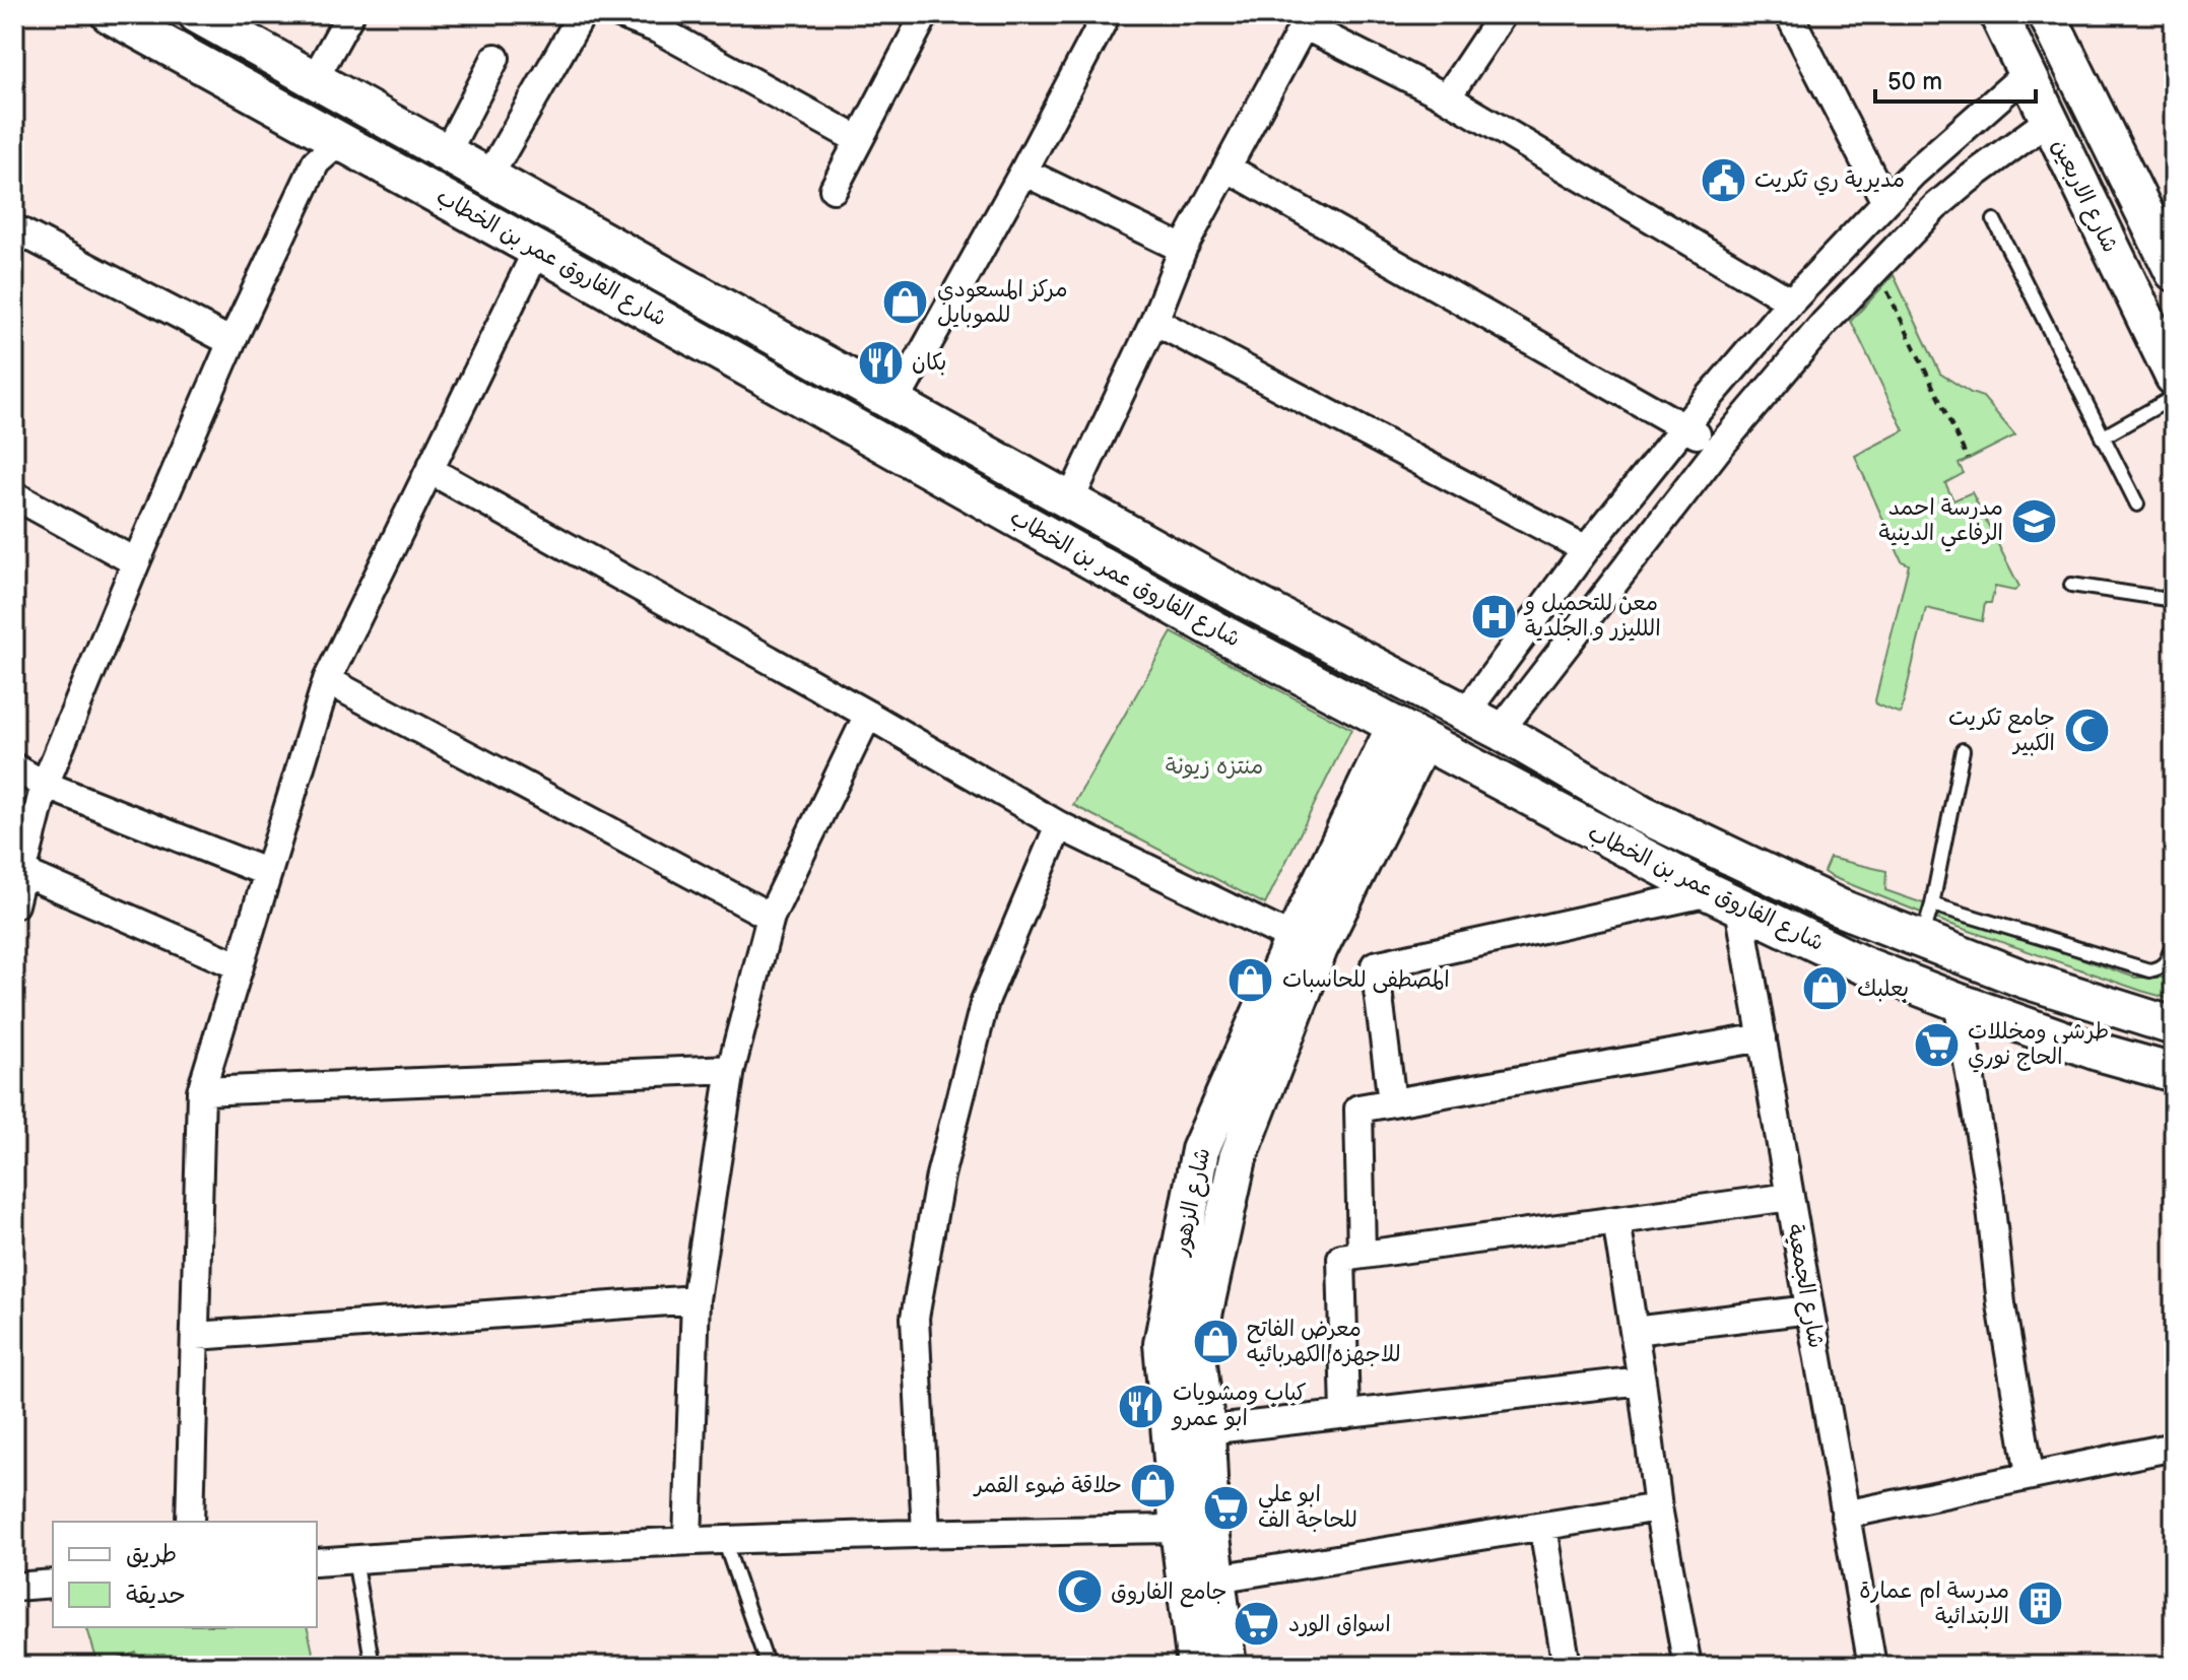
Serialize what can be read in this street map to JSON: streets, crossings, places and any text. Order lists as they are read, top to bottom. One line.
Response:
{"streets":{"main road":["شارع الاربعين","شارع الفاروق عمر بن الخطاب","شارع الزهور"],"street":["شارع الجمعية"]},"crossings":[["شارع الفاروق عمر بن الخطاب","شارع الزهور"],["شارع الفاروق عمر بن الخطاب","شارع الجمعية"]],"parks":["منتزه زيونة"],"places":{"public building":["مديرية ري تكريت"],"shop":["مركز المسعودي للموبايل","المصطفى للحاسبات","بعلبك","معرض الفاتح للاجهزه الكهربائيه","حلاقة ضوء القمر"],"restaurant":["بكان","كباب ومشويات ابو عمرو"],"school or university":["مدرسة احمد الرفاعي الدينية"],"hospital":["معن للتحميل و اللليزر و الجلدية"],"mosque":["جامع تكريت الكبير","جامع الفاروق"],"supermarket":["طرشي ومخللات الحاج نوري","ابو علي للحاجة الف","اسواق الورد"],"building":["مدرسة ام عمارة الابتدائية"]},"legend":["طريق","حديقة"],"scale_bar":"50 m"}
